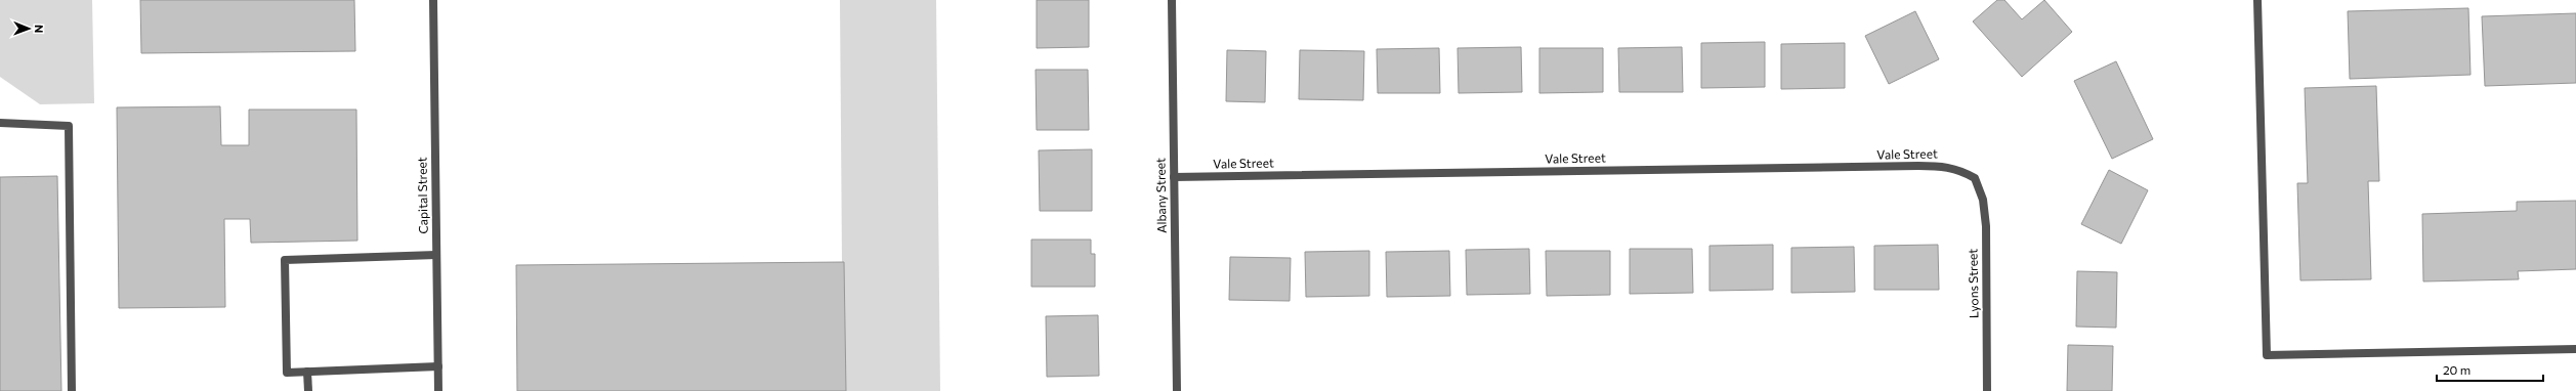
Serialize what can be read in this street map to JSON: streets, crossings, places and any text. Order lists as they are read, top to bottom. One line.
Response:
{"streets":{"street":["Vale Street","Capital Street","Albany Street","Lyons Street"]},"crossings":[["Vale Street","Albany Street"],["Vale Street","Lyons Street"]],"scale_bar":"20 m","north":"right"}
